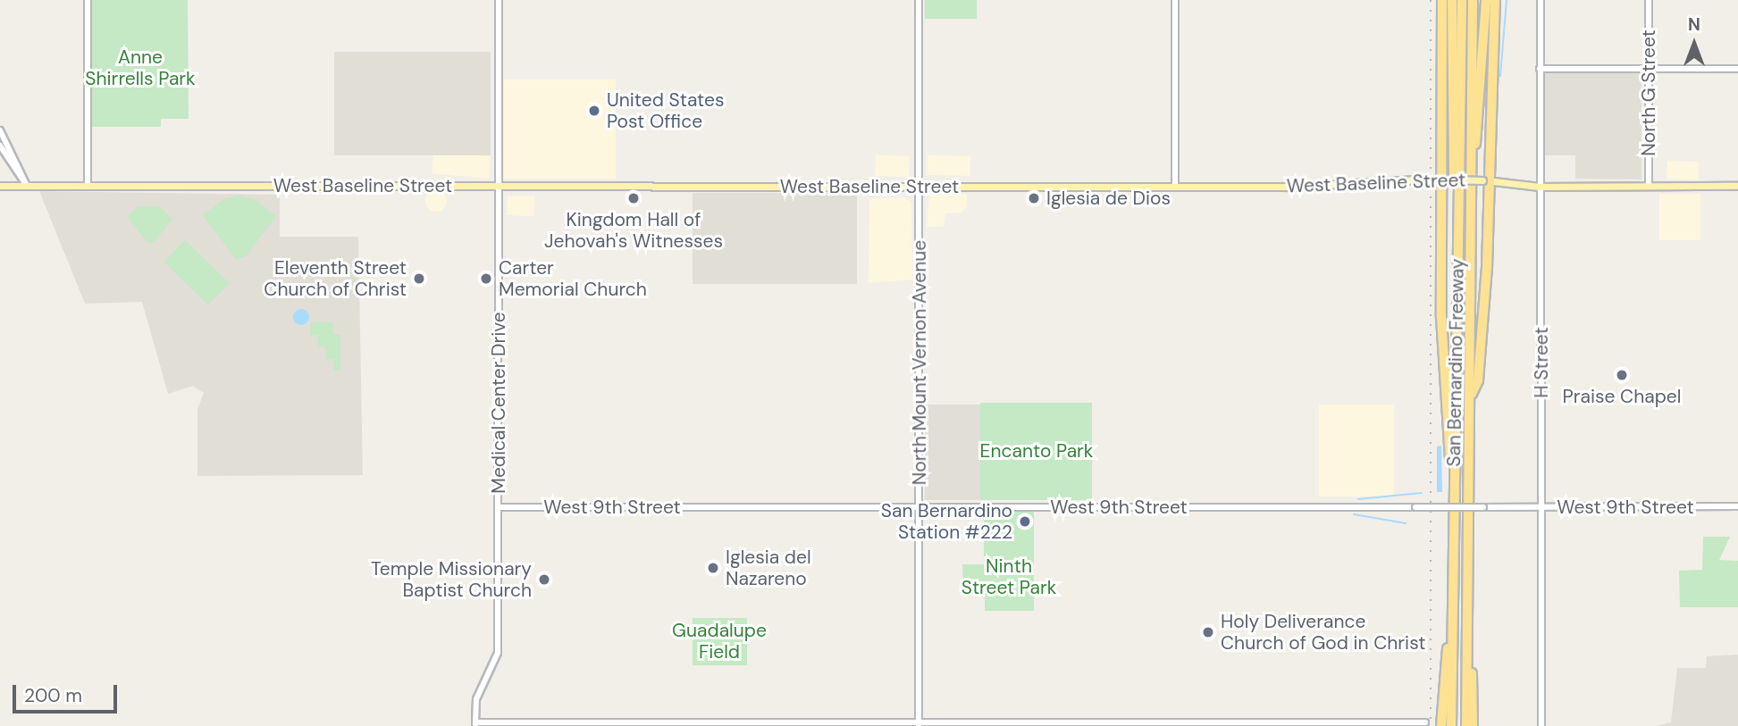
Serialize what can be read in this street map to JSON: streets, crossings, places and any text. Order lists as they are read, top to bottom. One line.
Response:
{"streets":{"highway":["San Bernardino Freeway"],"main road":["West Baseline Street"],"street":["North G Street","North Mount Vernon Avenue","H Street","Medical Center Drive","West 9th Street"]},"crossings":[["North G Street","West Baseline Street"],["West Baseline Street","North Mount Vernon Avenue"],["West Baseline Street","H Street"],["West Baseline Street","Medical Center Drive"],["North Mount Vernon Avenue","West 9th Street"],["H Street","West 9th Street"],["Medical Center Drive","West 9th Street"]],"parks":["Anne Shirrells Park","Encanto Park","Ninth Street Park","Guadalupe Field"],"places":["United States Post Office","Kingdom Hall of Jehovah's Witnesses","Iglesia de Dios","Eleventh Street Church of Christ","Carter Memorial Church","Praise Chapel","San Bernardino Station #222","Iglesia del Nazareno","Temple Missionary Baptist Church","Holy Deliverance Church of God in Christ"],"scale_bar":"200 m","north":"top"}
